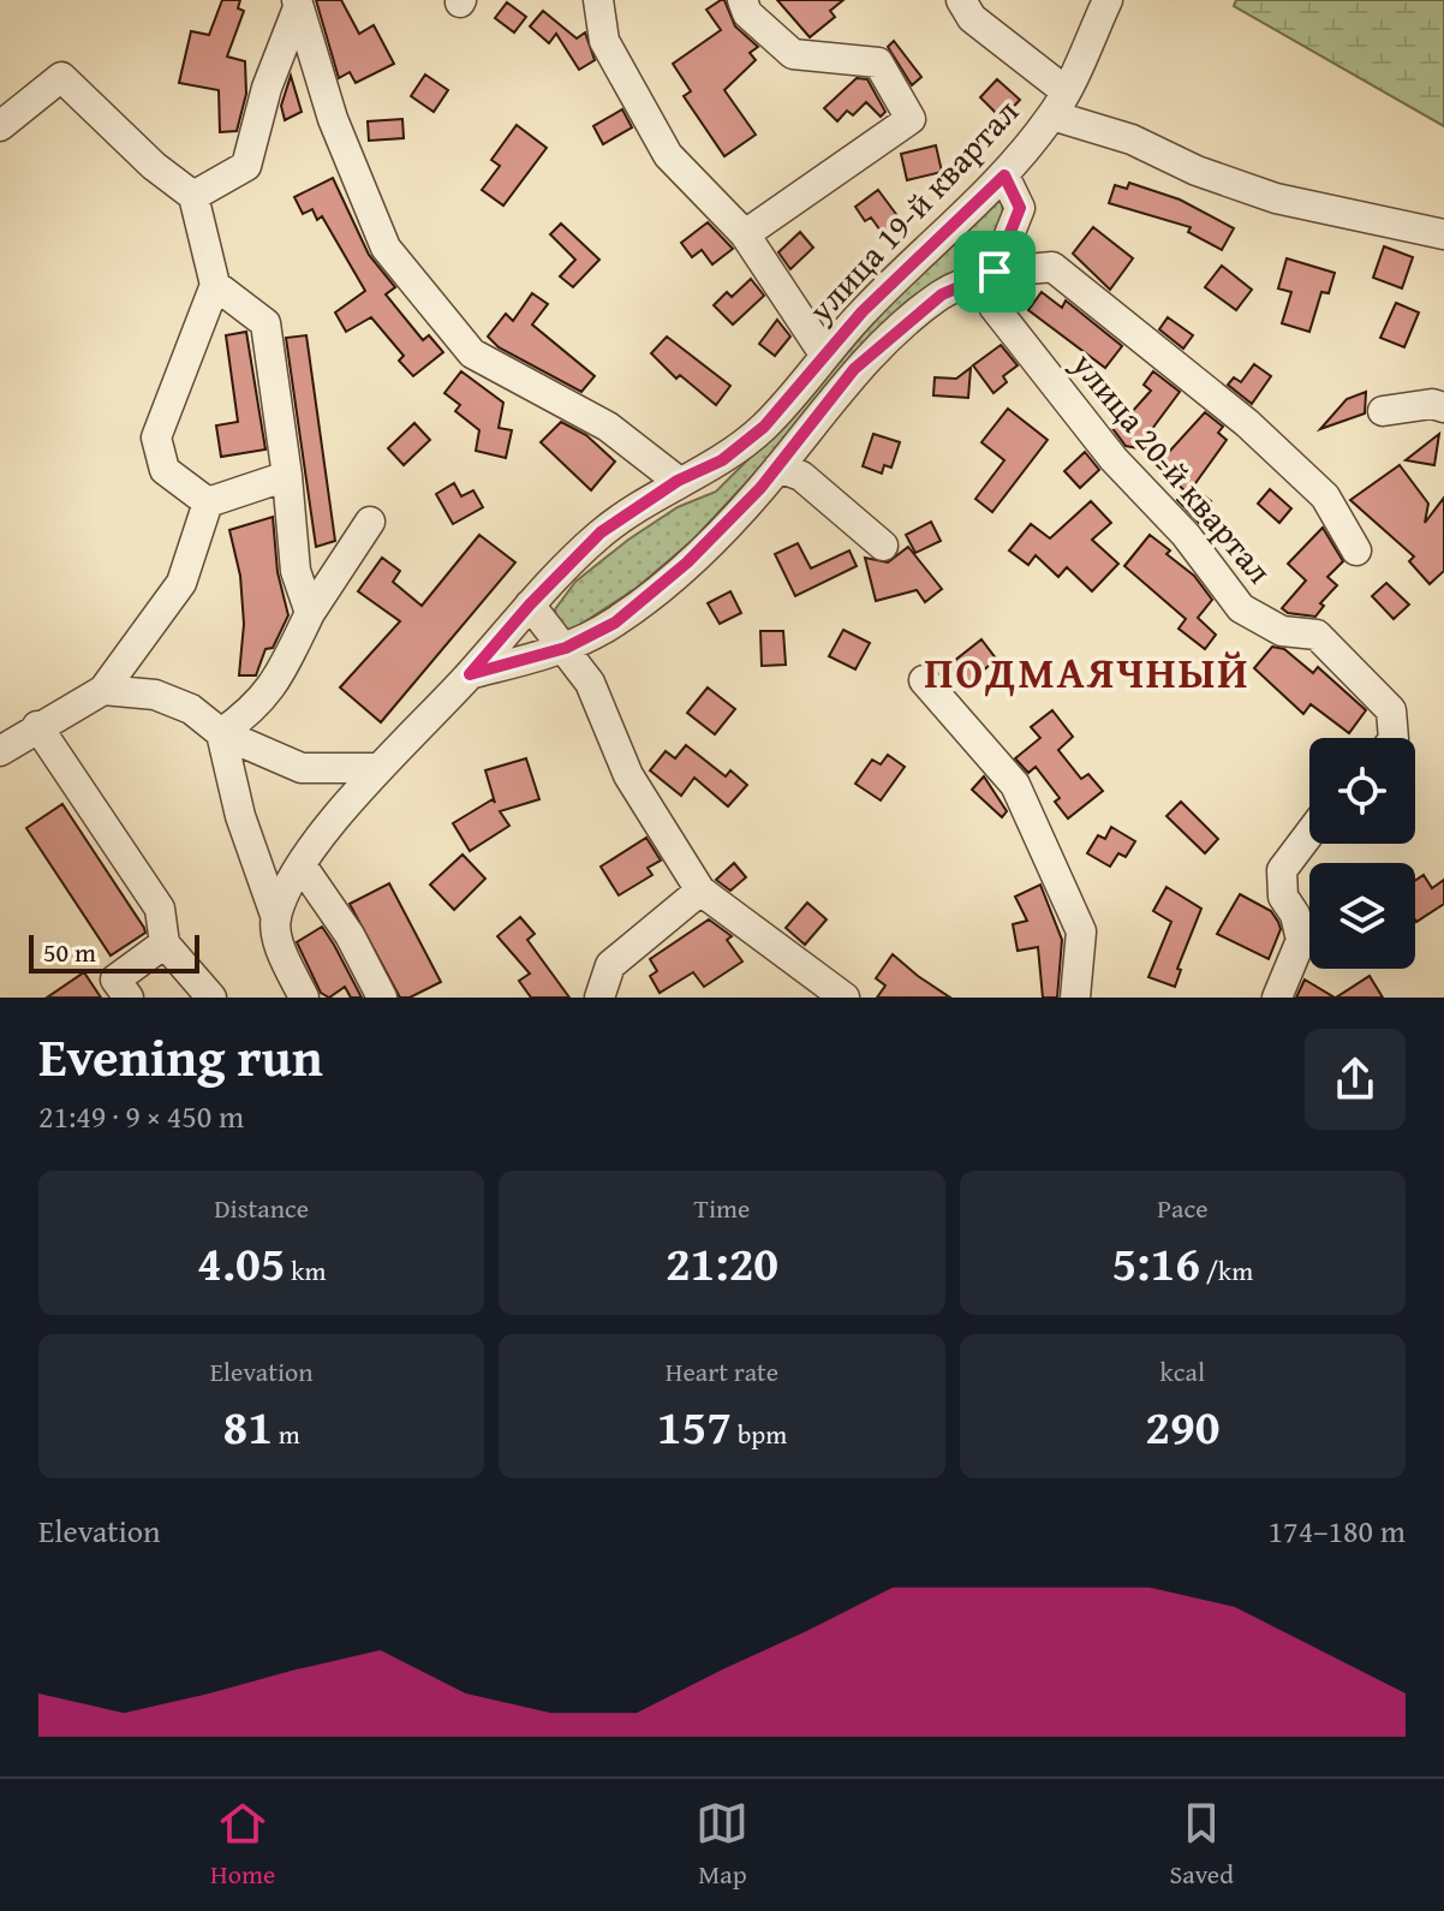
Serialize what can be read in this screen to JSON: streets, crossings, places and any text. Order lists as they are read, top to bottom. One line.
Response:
{"streets":{"street":["улица 19-й квартал","улица 20-й квартал"]},"districts":["ПОДМАЯЧНЫЙ"],"scale_bar":"50 m","page":{"scale":"50 m","heading":["Evening run","21:49 · 9 × 450 m"],"stats":[["Distance","4.05 km"],["Time","21:20"],["Pace","5:16 /km"],["Elevation","81 m"],["Heart rate","157 bpm"],["kcal","290"]],"chart":["Elevation","174–180 m"],"tabs":["Home","Map","Saved"]}}
